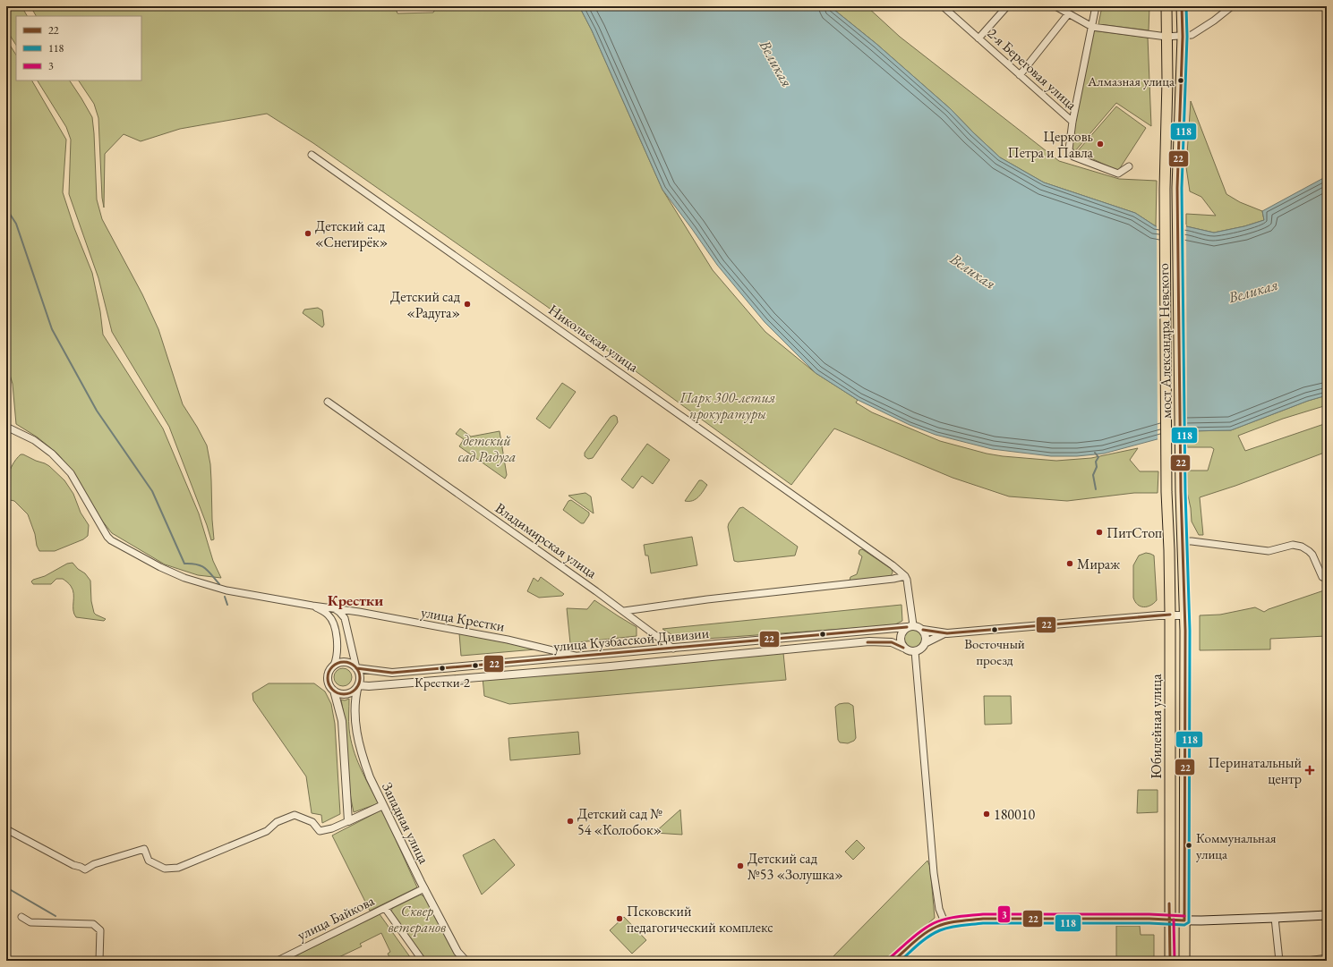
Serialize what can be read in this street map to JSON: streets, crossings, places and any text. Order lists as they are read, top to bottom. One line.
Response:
{"streets":{"highway":["мост Александра Невского","Юбилейная улица"],"street":["2-я Береговая улица","Никольская улица","Владимирская улица","улица Крестки","улица Кузбасской Дивизии","Западная улица","улица Байкова"]},"crossings":[["мост Александра Невского","Юбилейная улица"],["Владимирская улица","улица Кузбасской Дивизии"],["улица Крестки","улица Кузбасской Дивизии"],["улица Кузбасской Дивизии","Юбилейная улица"],["улица Кузбасской Дивизии","Западная улица"],["Западная улица","улица Байкова"]],"districts":["Крестки"],"water":["Великая"],"parks":["Парк 300-летия прокуратуры","детский сад Радуга","Сквер ветеранов"],"places":{"other":["Алмазная улица","Церковь Петра и Павла","Детский сад «Снегирёк»","Детский сад «Радуга»","ПитСтоп","Мираж","Восточный проезд","Крестки-2","180010","Детский сад № 54 «Колобок»","Коммунальная улица","Детский сад №53 «Золушка»","Псковский педагогический комплекс"],"health":["Перинатальный центр"]},"lines":["transit line 22","transit line 118","transit line 3"],"legend":["22","118","3"]}
